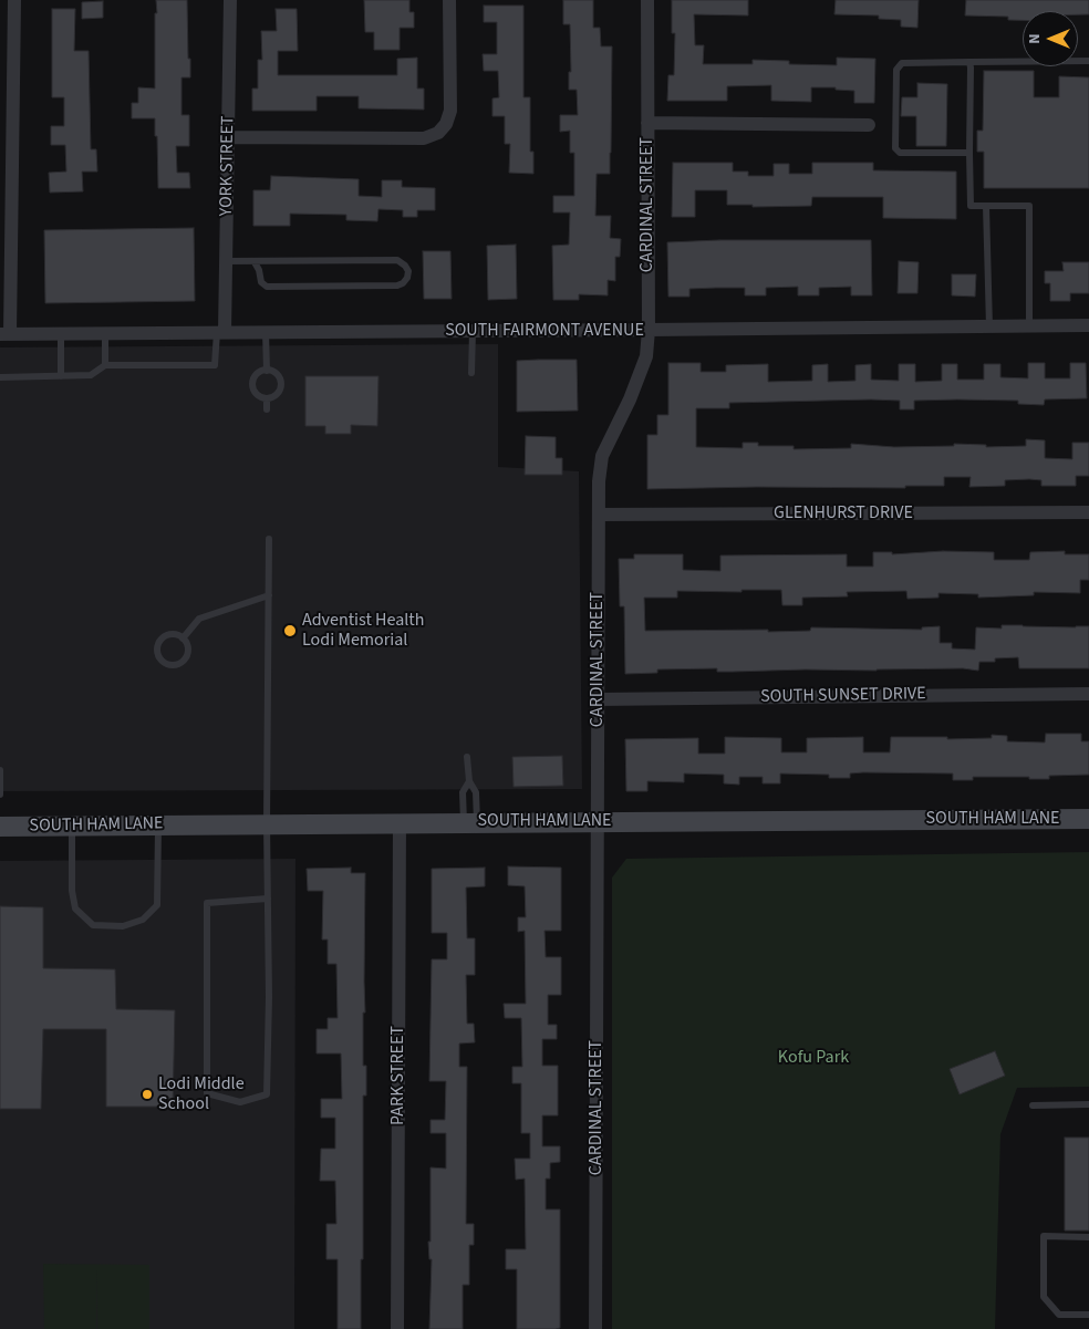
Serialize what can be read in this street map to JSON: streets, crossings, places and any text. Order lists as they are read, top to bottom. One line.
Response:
{"streets":{"main road":["SOUTH HAM LANE"],"street":["YORK STREET","CARDINAL STREET","SOUTH FAIRMONT AVENUE","GLENHURST DRIVE","SOUTH SUNSET DRIVE","PARK STREET"]},"crossings":[["YORK STREET","SOUTH FAIRMONT AVENUE"],["CARDINAL STREET","SOUTH FAIRMONT AVENUE"],["CARDINAL STREET","GLENHURST DRIVE"],["CARDINAL STREET","SOUTH SUNSET DRIVE"],["CARDINAL STREET","SOUTH HAM LANE"],["SOUTH HAM LANE","PARK STREET"]],"parks":["Kofu Park"],"places":["Adventist Health Lodi Memorial","Lodi Middle School"],"north":"left"}
